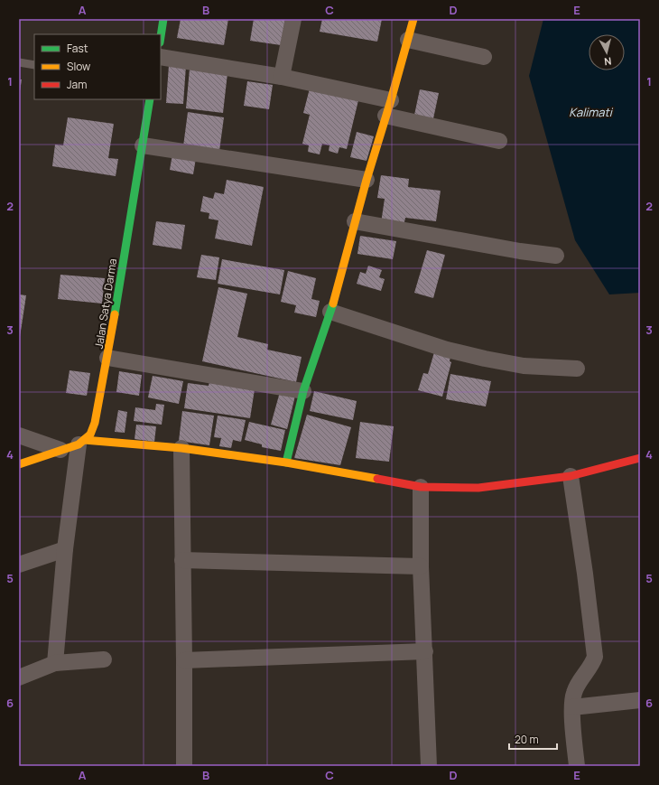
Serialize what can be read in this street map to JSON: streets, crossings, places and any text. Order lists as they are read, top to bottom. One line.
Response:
{"streets":{"street":["Jalan Satya Darma"]},"water":["Kalimati"],"legend":["Fast","Slow","Jam"],"scale_bar":"20 m","north":"bottom","grid":{"columns":["A","B","C","D","E"],"rows":["1","2","3","4","5","6"]}}
